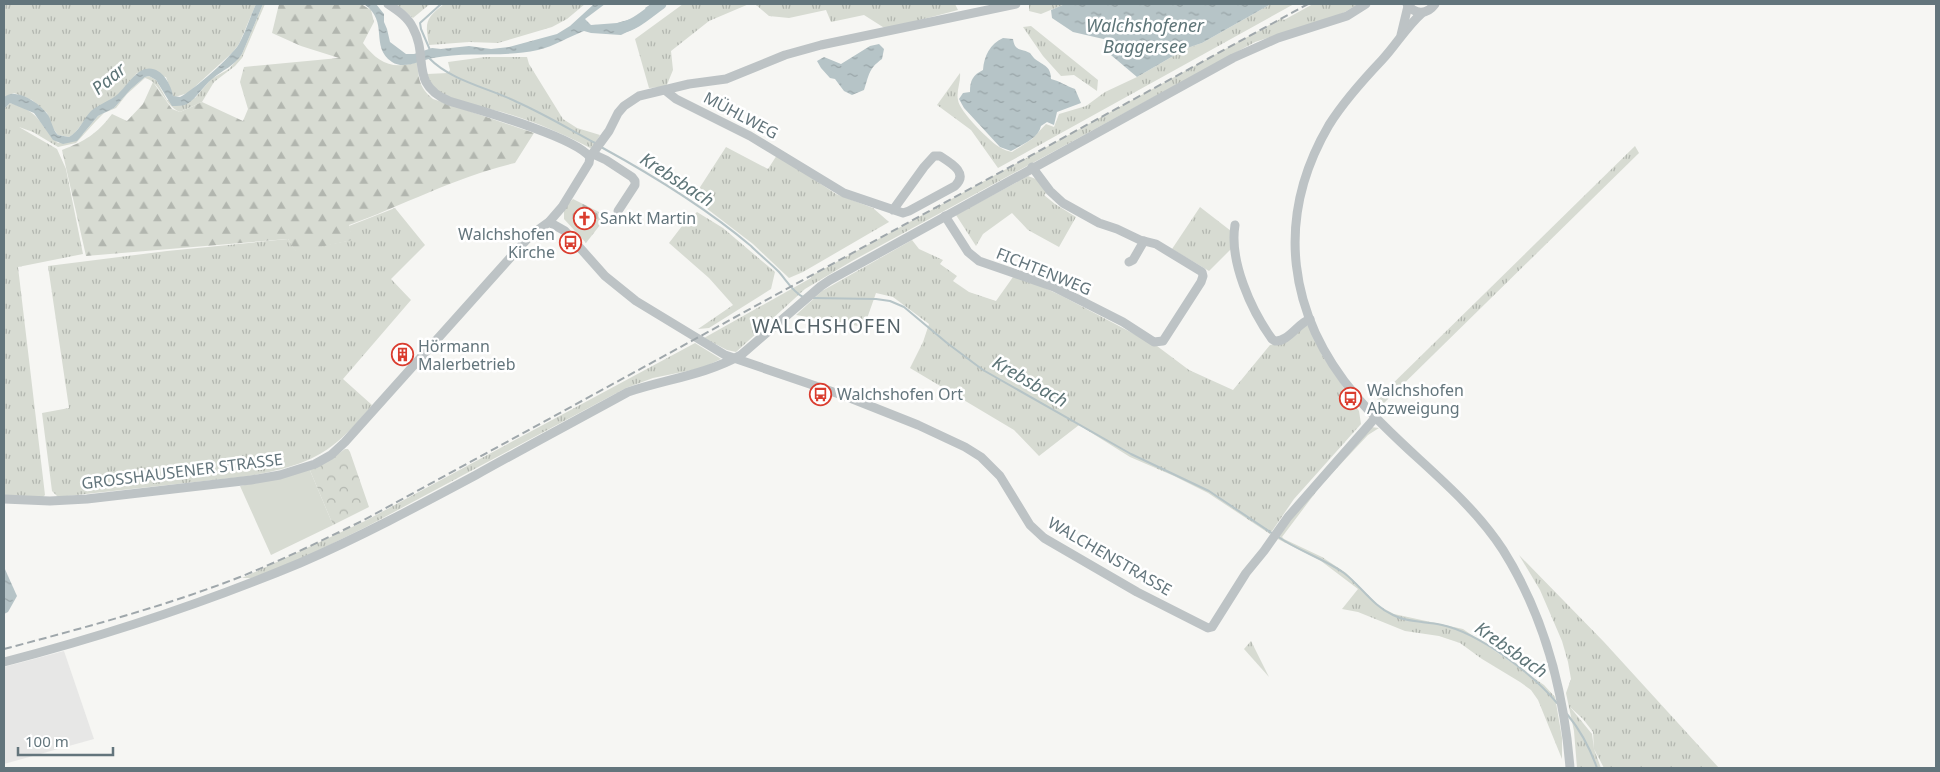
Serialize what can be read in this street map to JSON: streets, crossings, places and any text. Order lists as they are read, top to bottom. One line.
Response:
{"streets":{"street":["MÜHLWEG","FICHTENWEG","GROSSHAUSENER STRASSE","WALCHENSTRASSE"]},"crossings":[["GROSSHAUSENER STRASSE","WALCHENSTRASSE"]],"districts":["WALCHSHOFEN"],"water":["Walchshofener Baggersee","Paar","Krebsbach"],"places":{"church":["Sankt Martin"],"bus stop":["Walchshofen Kirche","Walchshofen Ort","Walchshofen Abzweigung"],"building":["Hörmann Malerbetrieb"]},"scale_bar":"100 m"}
